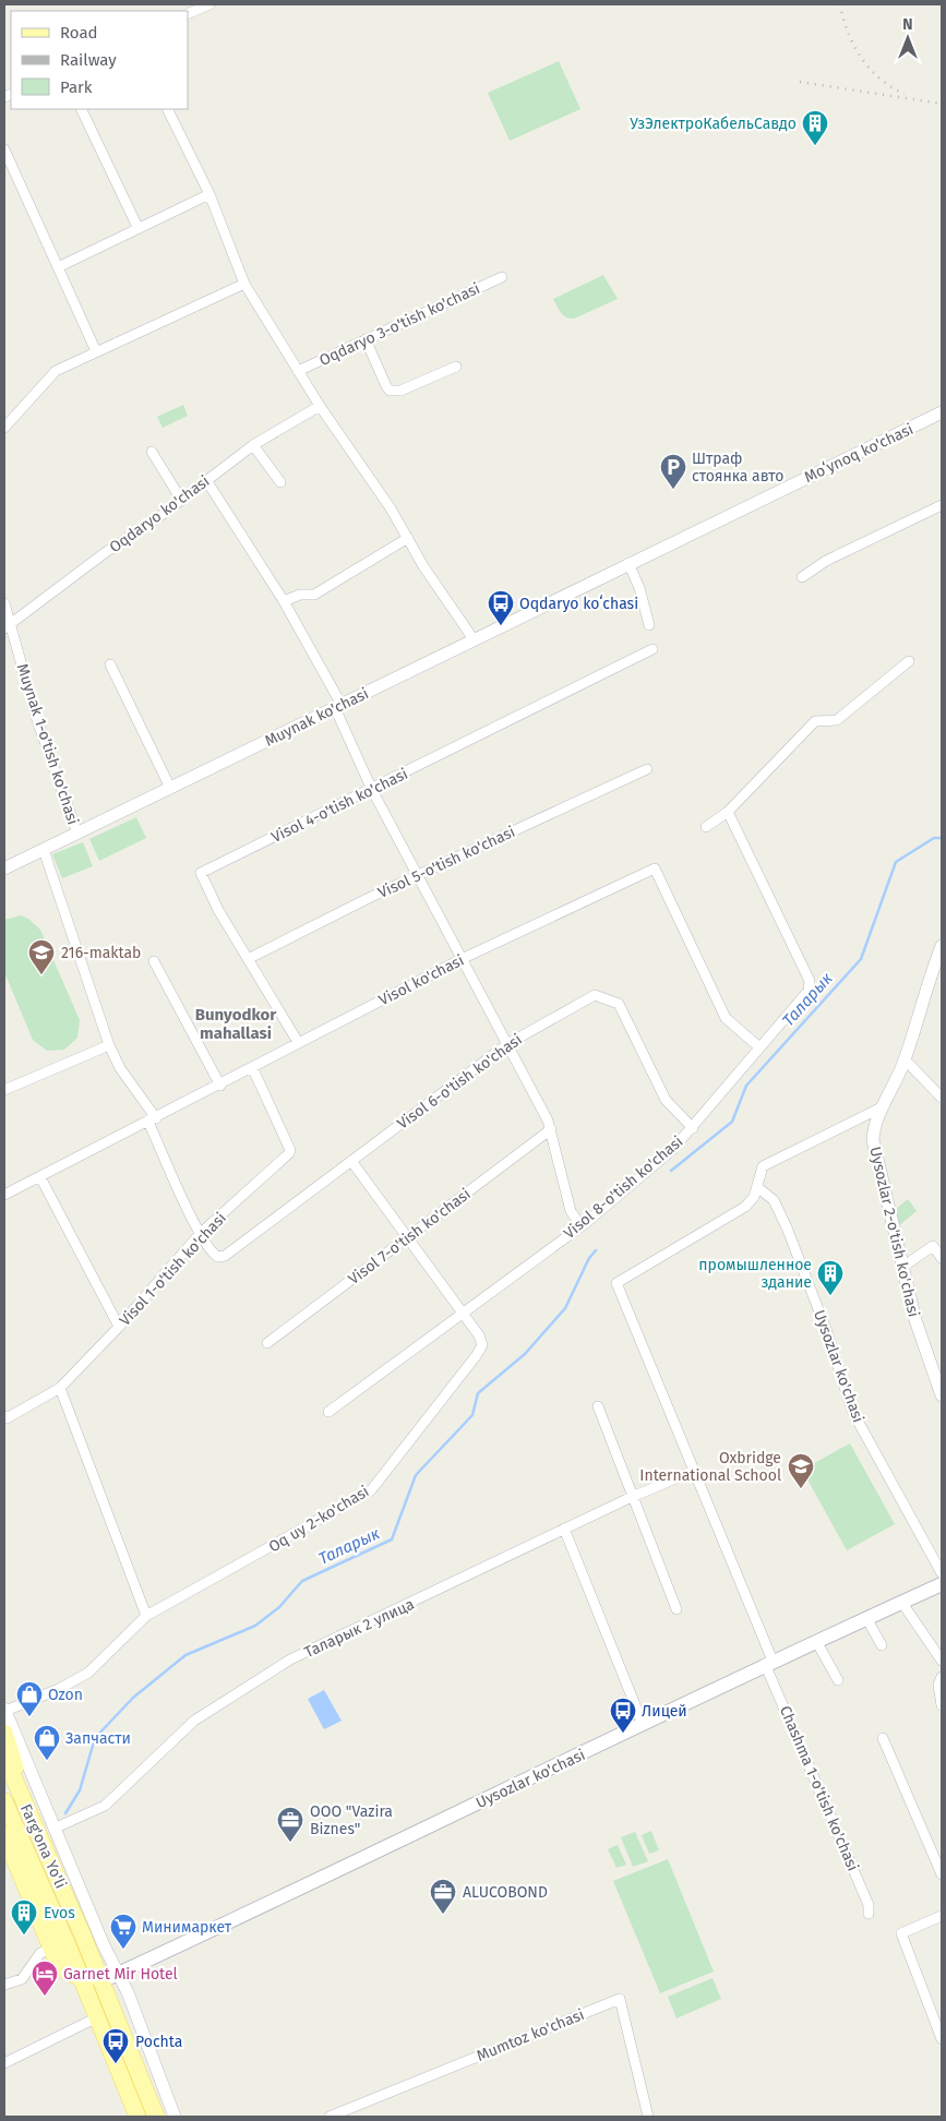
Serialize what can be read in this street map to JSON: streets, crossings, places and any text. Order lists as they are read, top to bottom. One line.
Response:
{"streets":{"main road":["Uysozlar ko'chasi","Farg'ona Yo'li"],"street":["Oqdaryo 3-o'tish ko'chasi","Moʻynoq ko'chasi","Oqdaryo ko'chasi","Muynak ko'chasi","Muynak 1-o'tish ko'chasi","Visol 4-o'tish ko'chasi","Visol 5-o'tish ko'chasi","Visol ko'chasi","Visol 6-o'tish ko'chasi","Visol 8-o'tish ko'chasi","Uysozlar 2-o'tish ko'chasi","Visol 7-o'tish ko'chasi","Visol 1-o'tish ko'chasi","Oq uy 2-ko'chasi","Таларык 2 улица","Chashma 1-o'tish ko'chasi","Mumtoz ko'chasi"]},"crossings":[["Moʻynoq ko'chasi","Muynak ko'chasi"],["Oqdaryo ko'chasi","Muynak 1-o'tish ko'chasi"],["Muynak ko'chasi","Muynak 1-o'tish ko'chasi"],["Visol 4-o'tish ko'chasi","Visol 5-o'tish ko'chasi"],["Visol 4-o'tish ko'chasi","Visol ko'chasi"],["Visol ko'chasi","Visol 8-o'tish ko'chasi"],["Visol ko'chasi","Visol 1-o'tish ko'chasi"],["Visol 6-o'tish ko'chasi","Visol 8-o'tish ko'chasi"],["Visol 6-o'tish ko'chasi","Visol 1-o'tish ko'chasi"],["Visol 6-o'tish ko'chasi","Oq uy 2-ko'chasi"],["Visol 8-o'tish ko'chasi","Oq uy 2-ko'chasi"],["Visol 7-o'tish ko'chasi","Oq uy 2-ko'chasi"],["Uysozlar ko'chasi","Chashma 1-o'tish ko'chasi"],["Uysozlar ko'chasi","Farg'ona Yo'li"],["Oq uy 2-ko'chasi","Farg'ona Yo'li"],["Таларык 2 улица","Chashma 1-o'tish ko'chasi"],["Таларык 2 улица","Farg'ona Yo'li"]],"districts":["Bunyodkor mahallasi"],"water":["Таларык"],"places":{"building":["УзЭлектроКабельСавдо","промышленное здание","Evos"],"parking":["Штраф стоянка авто"],"bus stop":["Oqdaryo koʻchasi","Лицей","Pochta"],"school or university":["216-maktab","Oxbridge International School"],"shop":["Ozon","Запчасти"],"office":["OOO \"Vazira Biznes\"","ALUCOBOND"],"supermarket":["Минимаркет"],"hotel":["Garnet Mir Hotel"]},"legend":["Road","Railway","Park"],"north":"top"}
